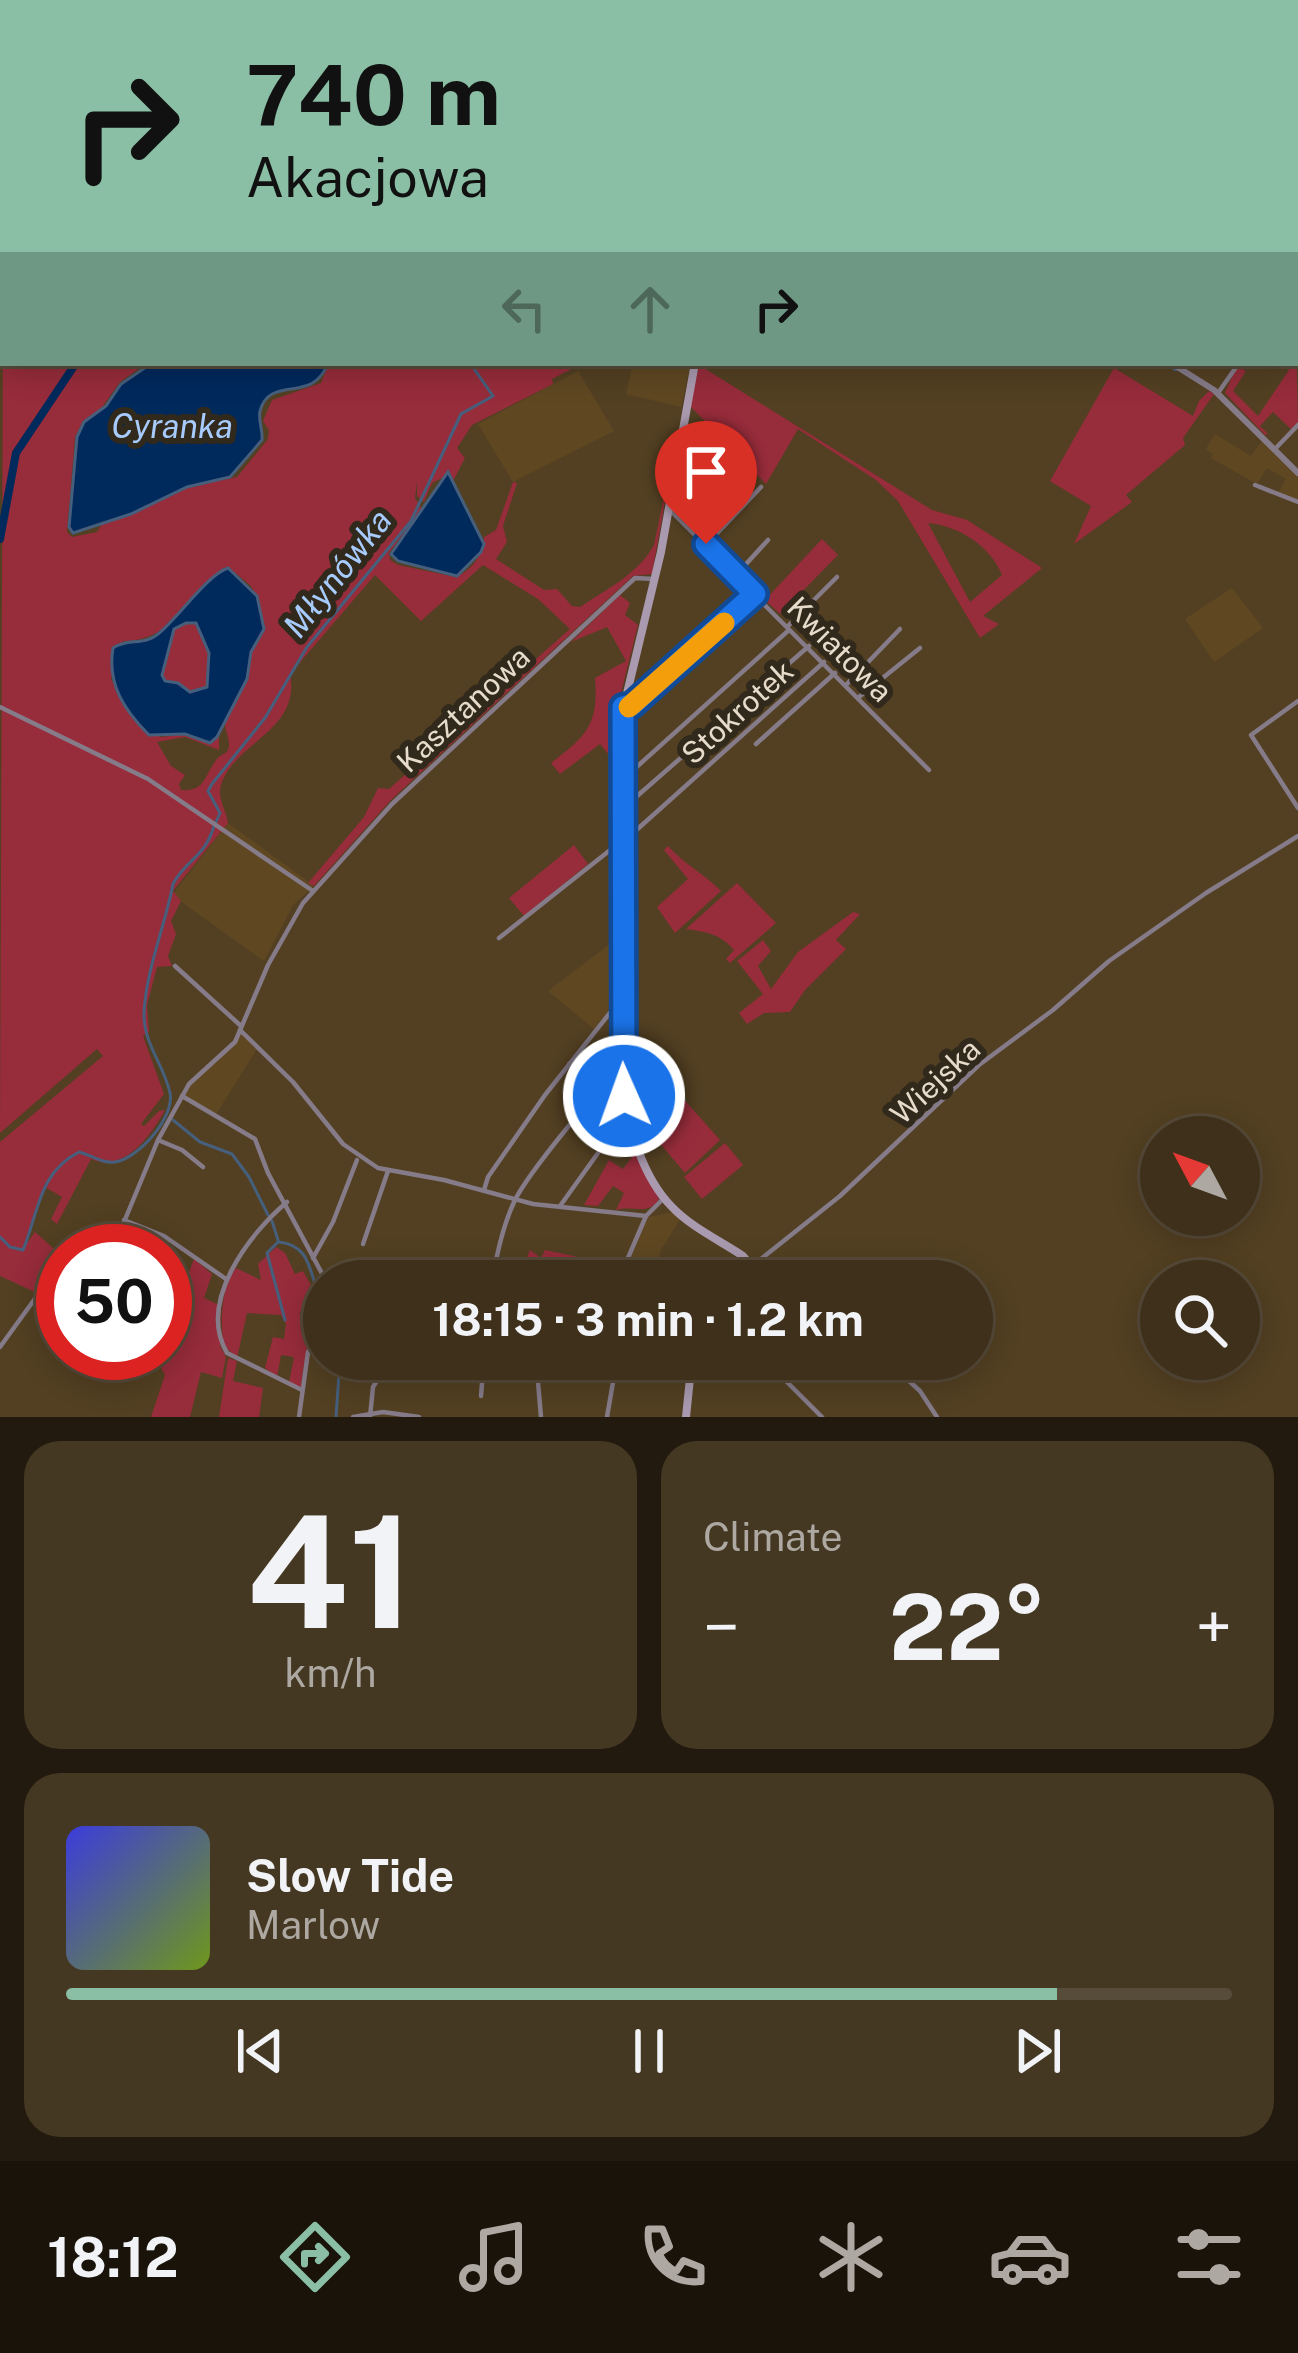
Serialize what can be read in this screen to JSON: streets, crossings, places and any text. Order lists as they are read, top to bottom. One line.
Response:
{"streets":{"street":["Kwiatowa","Kasztanowa","Stokrotek","Wiejska"]},"crossings":[["Kwiatowa","Stokrotek"]],"water":["Cyranka","Młynówka"],"north":"top left","page":{"turn":["740 m","Akacjowa"],"limit":"50","trip":"18:15 · 3 min · 1.2 km","tile":[["41","km/h"],"Climate"],"heat":["−","22°","+"],"song":["Slow Tide","Marlow"],"tabs":"18:12"}}
